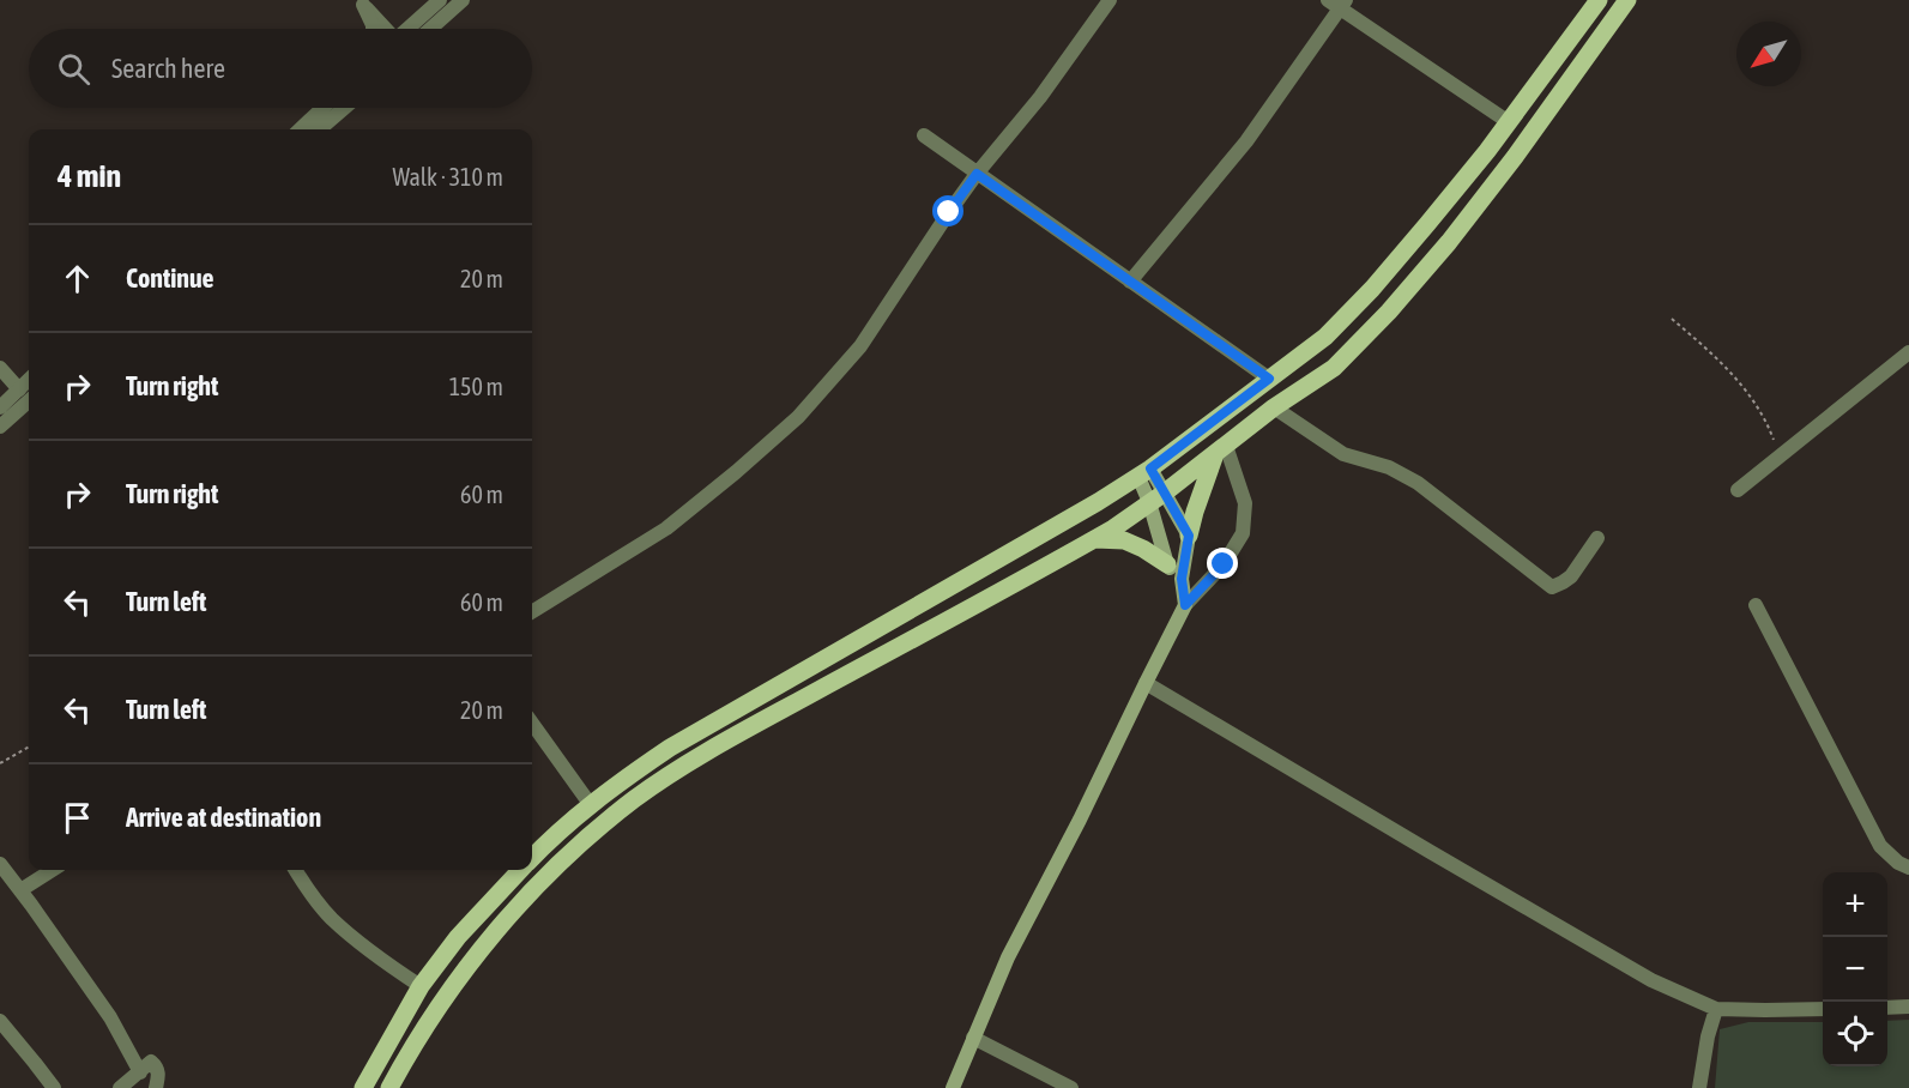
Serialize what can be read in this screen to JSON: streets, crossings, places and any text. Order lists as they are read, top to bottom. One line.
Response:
{"north":"bottom left","page":{"search":"Search here","heading":["4 min","Walk · 310 m"],"list":[["Continue","20 m"],["Turn right","150 m"],["Turn right","60 m"],["Turn left","60 m"],["Turn left","20 m"],"Arrive at destination"],"map_buttons":["+","−"]}}
